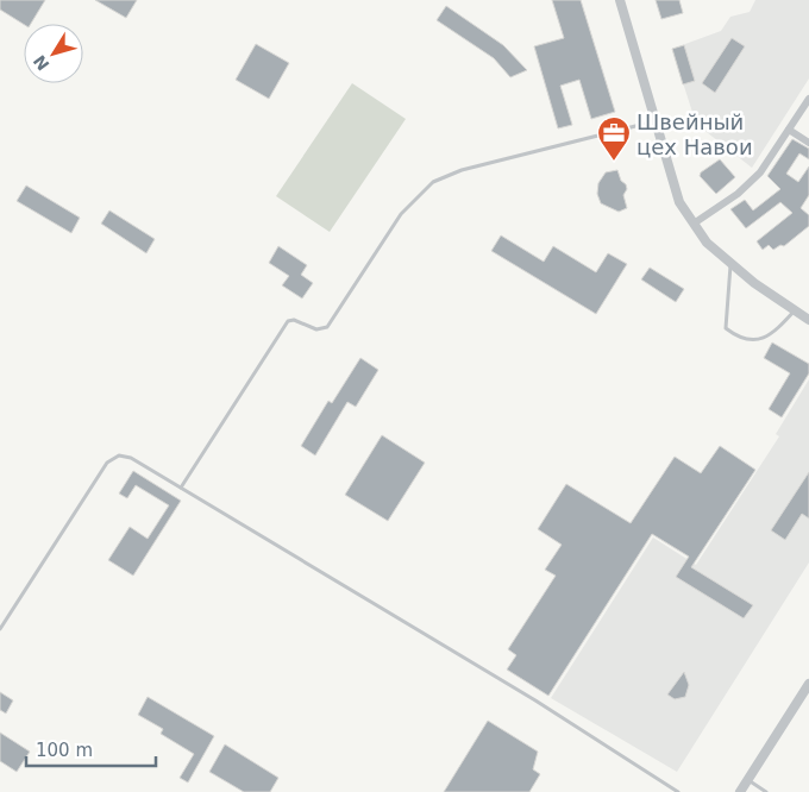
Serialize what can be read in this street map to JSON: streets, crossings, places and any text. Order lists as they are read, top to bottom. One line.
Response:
{"places":{"office":["Швейный цех Навои"]},"scale_bar":"100 m","north":"bottom left"}
